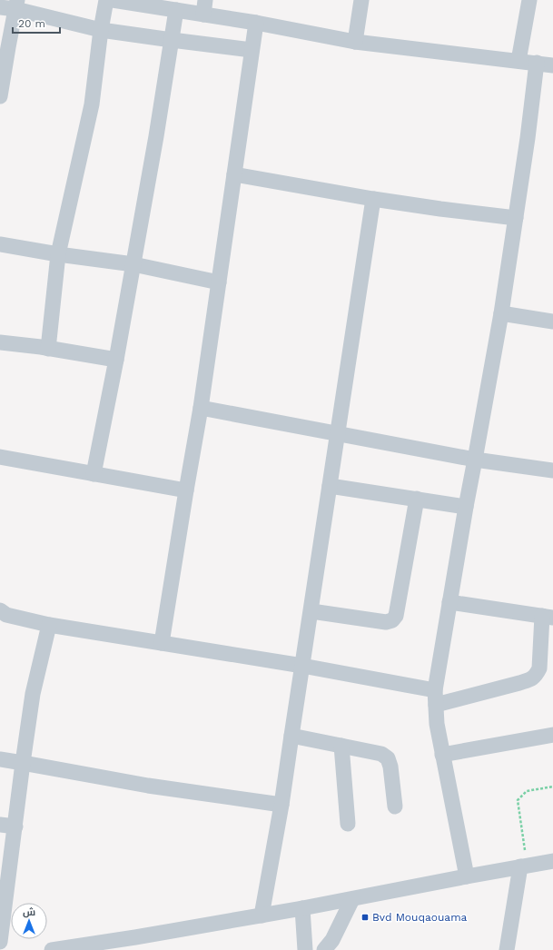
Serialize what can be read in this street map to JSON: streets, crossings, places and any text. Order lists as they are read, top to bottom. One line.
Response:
{"places":{"transit":["Bvd Mouqaouama"]},"scale_bar":"20 m","north":"top"}
